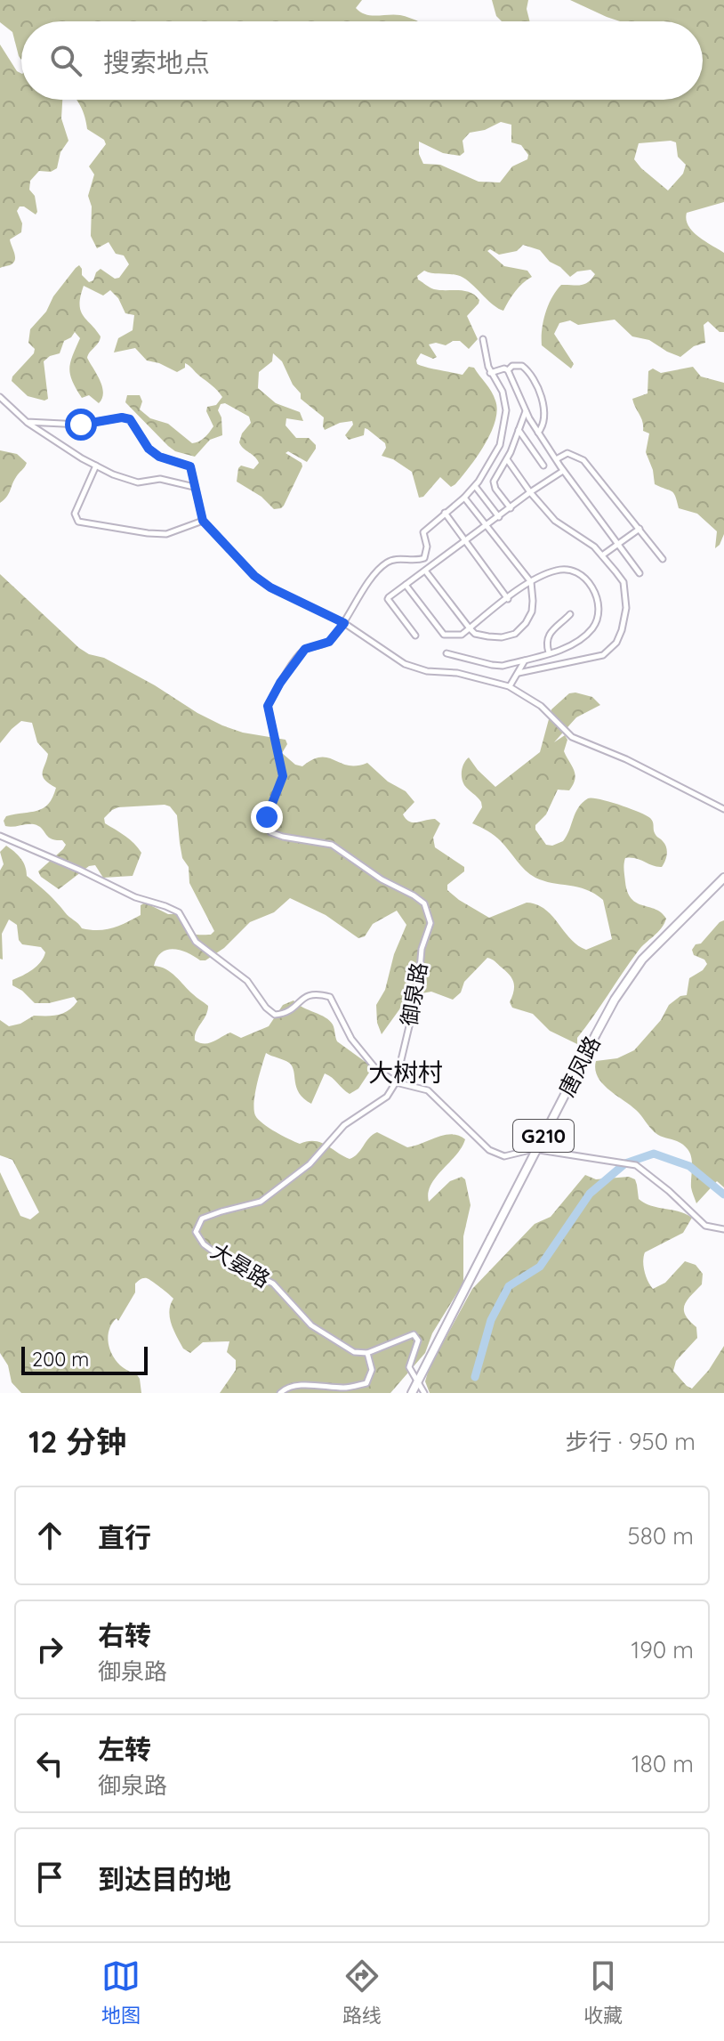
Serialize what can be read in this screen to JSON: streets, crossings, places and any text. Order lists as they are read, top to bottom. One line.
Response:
{"streets":{"highway":["唐凤路","G210"],"street":["御泉路","大晏路"]},"crossings":[["御泉路","大晏路"]],"districts":["大树村"],"scale_bar":"200 m","page":{"search":"搜索地点","scale":"200 m","heading":["12 分钟","步行 · 950 m"],"list":[["直行","580 m"],["右转","御泉路","190 m"],["左转","御泉路","180 m"],"到达目的地"],"nav":["地图","路线","收藏"]}}
